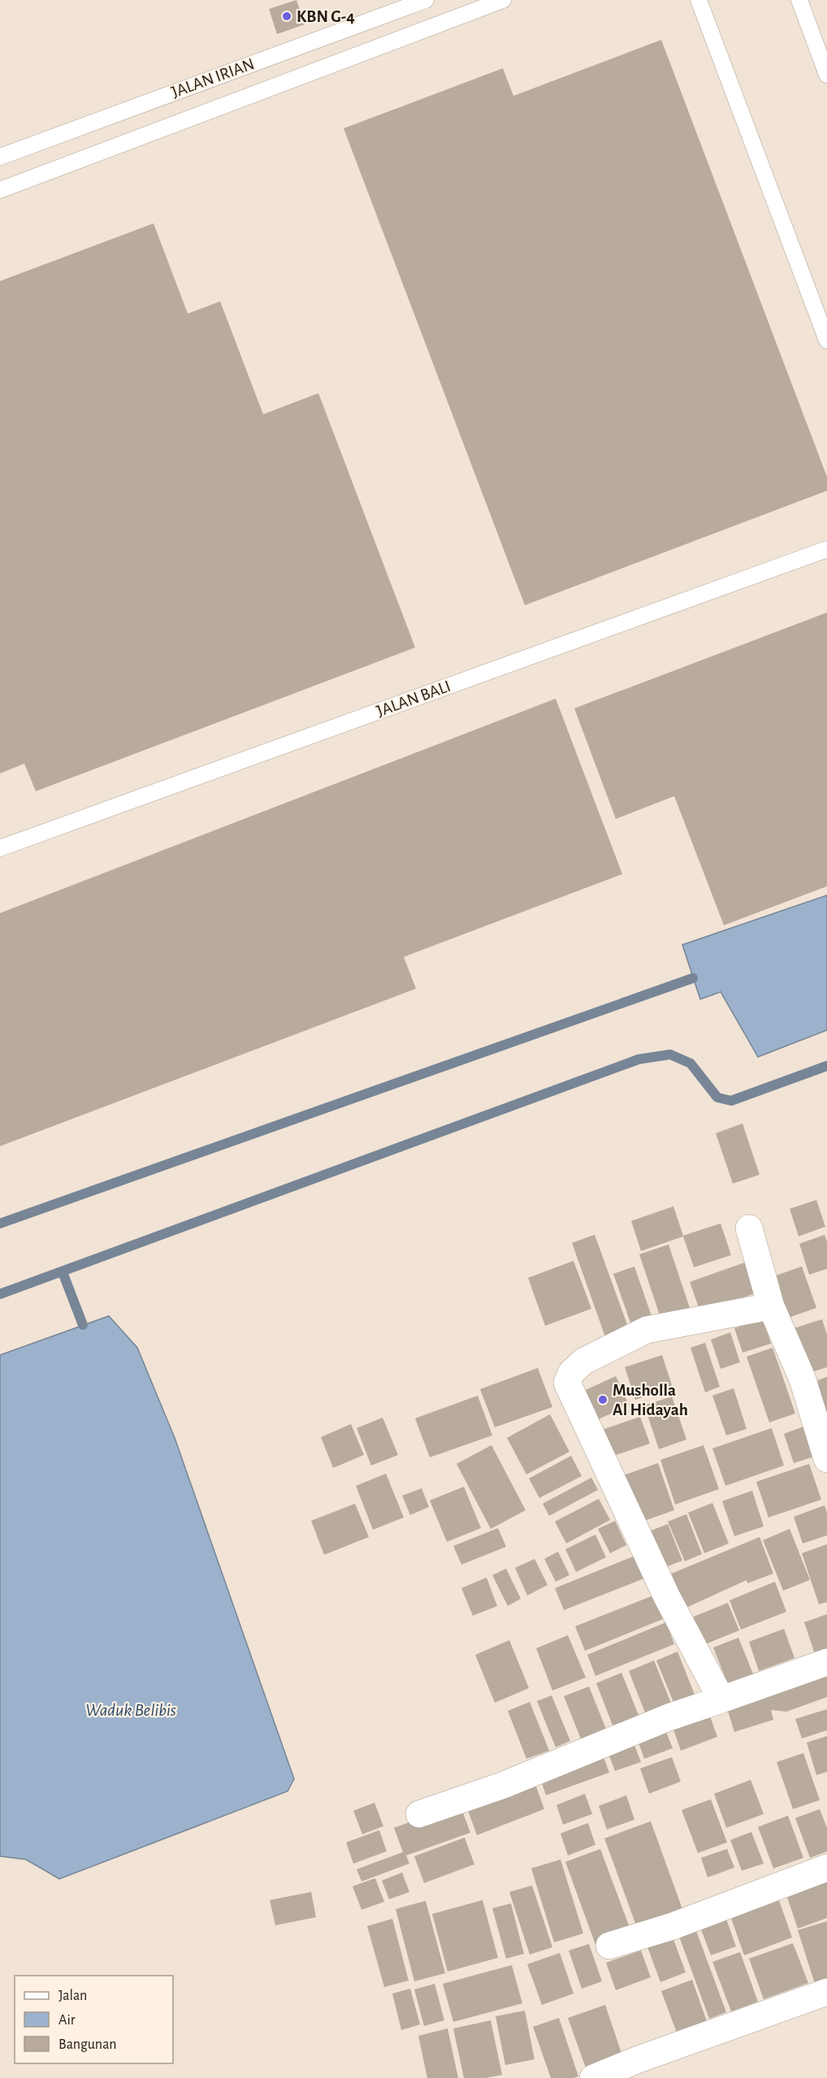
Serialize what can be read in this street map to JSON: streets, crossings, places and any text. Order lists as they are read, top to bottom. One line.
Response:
{"streets":{"lane":["JALAN IRIAN","JALAN BALI"]},"water":["Waduk Belibis"],"places":["KBN G-4","Musholla Al Hidayah"],"legend":["Jalan","Air","Bangunan"]}
